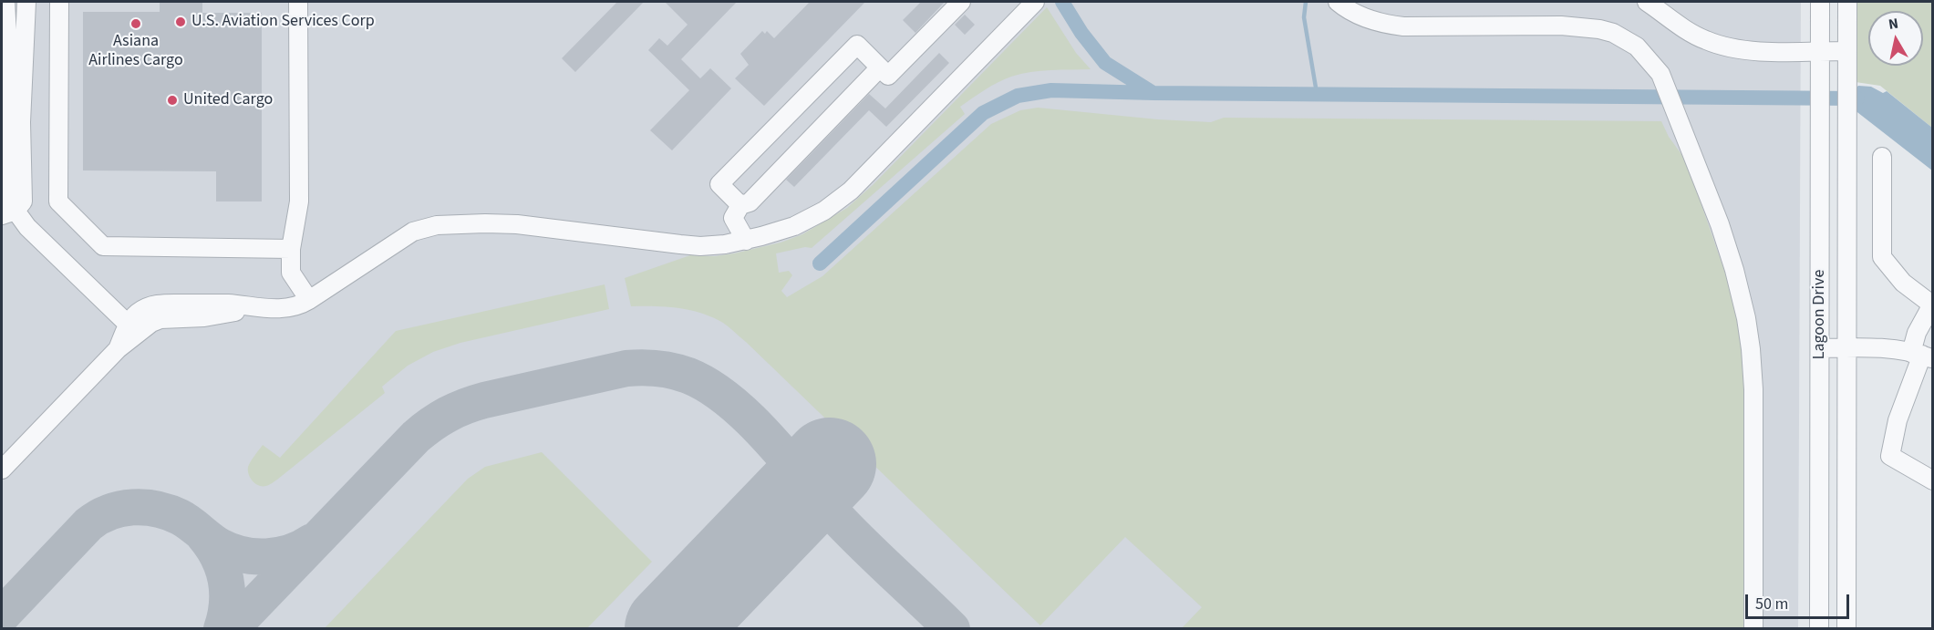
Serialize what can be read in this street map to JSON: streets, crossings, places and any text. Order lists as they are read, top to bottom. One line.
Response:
{"streets":{"street":["Lagoon Drive"]},"places":["U.S. Aviation Services Corp","Asiana Airlines Cargo","United Cargo"],"scale_bar":"50 m","north":"top"}
